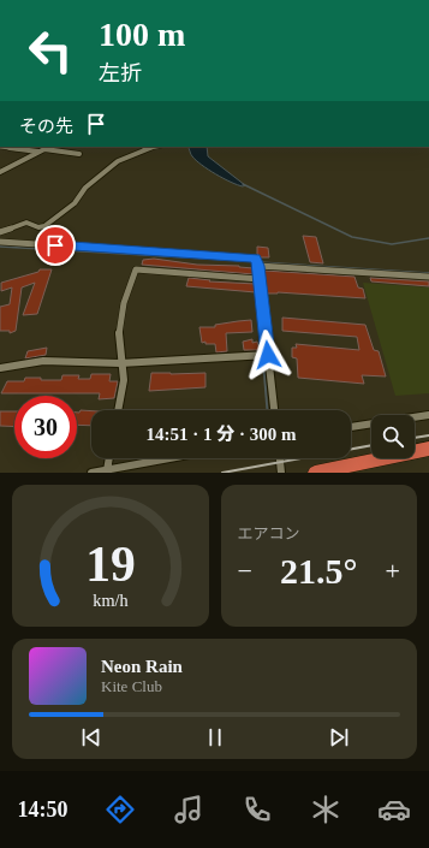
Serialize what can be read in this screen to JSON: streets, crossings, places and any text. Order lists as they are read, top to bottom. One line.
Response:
{"page":{"turn":["100 m","左折"],"then":"その先","limit":"30","trip":"14:51 · 1 分 · 300 m","tile":"エアコン","heat":["−","21.5°","+"],"song":["Neon Rain","Kite Club"],"tabs":"14:50","gauge":["19","km/h"]}}
